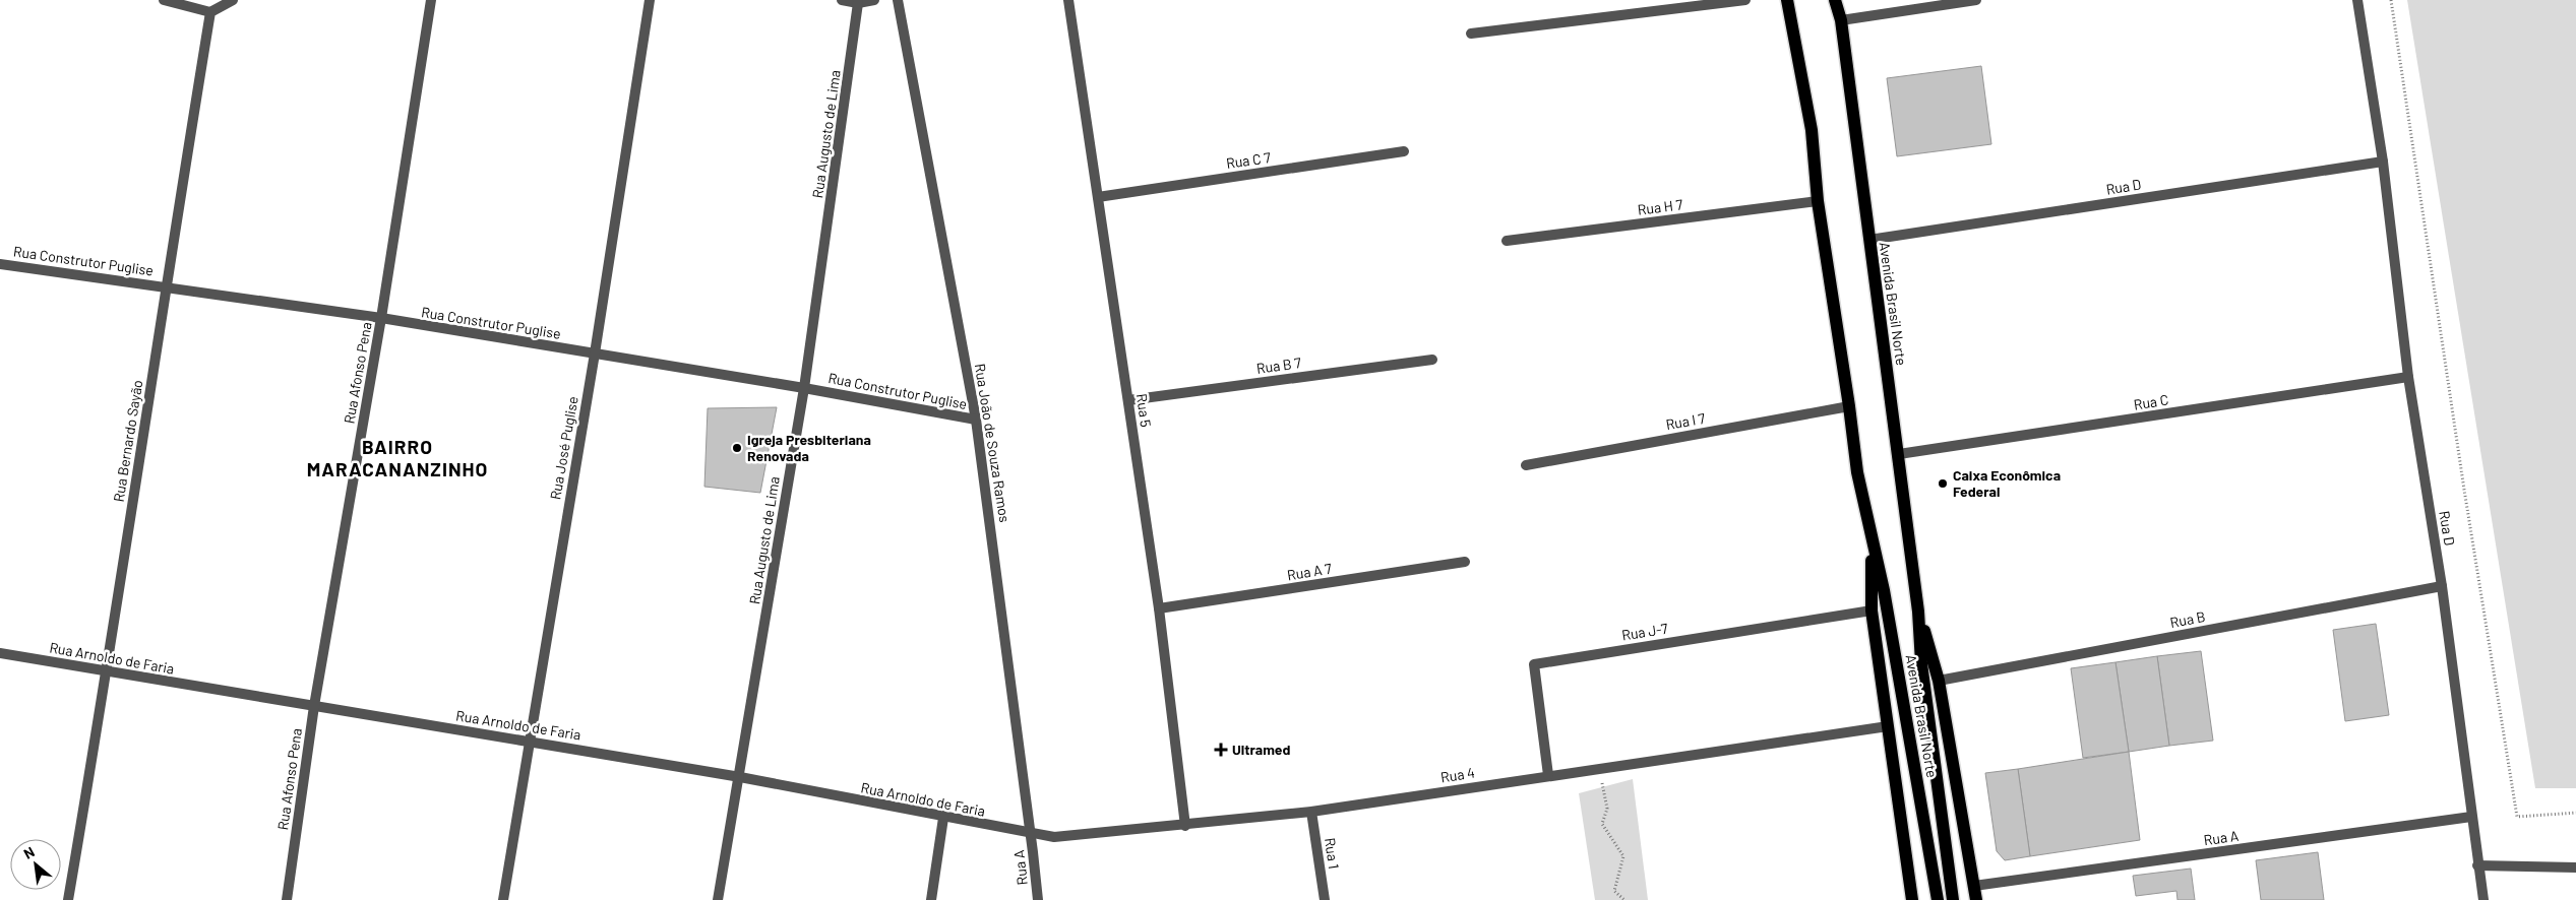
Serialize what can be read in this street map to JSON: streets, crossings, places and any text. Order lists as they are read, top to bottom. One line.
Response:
{"streets":{"main road":["Avenida Brasil Norte"],"street":["Rua Augusto de Lima","Rua C 7","Rua D","Rua H 7","Rua Construtor Puglise","Rua B 7","Rua Afonso Pena","Rua C","Rua 5","Rua I 7","Rua Bernardo Sayão","Rua João de Souza Ramos","Rua José Puglise","Rua A 7","Rua B","Rua J-7","Rua Arnoldo de Faria","Rua 4","Rua A","Rua 1"]},"crossings":[["Rua Augusto de Lima","Rua Construtor Puglise"],["Rua Augusto de Lima","Rua Arnoldo de Faria"],["Rua C 7","Rua 5"],["Rua D","Avenida Brasil Norte"],["Rua D","Rua C"],["Rua D","Rua B"],["Rua D","Rua A"],["Rua H 7","Avenida Brasil Norte"],["Rua Construtor Puglise","Rua Afonso Pena"],["Rua Construtor Puglise","Rua Bernardo Sayão"],["Rua Construtor Puglise","Rua João de Souza Ramos"],["Rua Construtor Puglise","Rua José Puglise"],["Avenida Brasil Norte","Rua C"],["Avenida Brasil Norte","Rua I 7"],["Avenida Brasil Norte","Rua B"],["Avenida Brasil Norte","Rua J-7"],["Avenida Brasil Norte","Rua 4"],["Avenida Brasil Norte","Rua A"],["Rua B 7","Rua 5"],["Rua Afonso Pena","Rua Arnoldo de Faria"],["Rua 5","Rua A 7"],["Rua 5","Rua 4"],["Rua Bernardo Sayão","Rua Arnoldo de Faria"],["Rua João de Souza Ramos","Rua Arnoldo de Faria"],["Rua João de Souza Ramos","Rua 4"],["Rua João de Souza Ramos","Rua A"],["Rua José Puglise","Rua Arnoldo de Faria"],["Rua J-7","Rua 4"],["Rua Arnoldo de Faria","Rua 4"],["Rua Arnoldo de Faria","Rua A"],["Rua 4","Rua A"],["Rua 4","Rua 1"]],"districts":["BAIRRO MARACANANZINHO"],"places":{"other":["Igreja Presbiteriana Renovada","Caixa Econômica Federal"],"health":["Ultramed"]},"north":"top left"}
